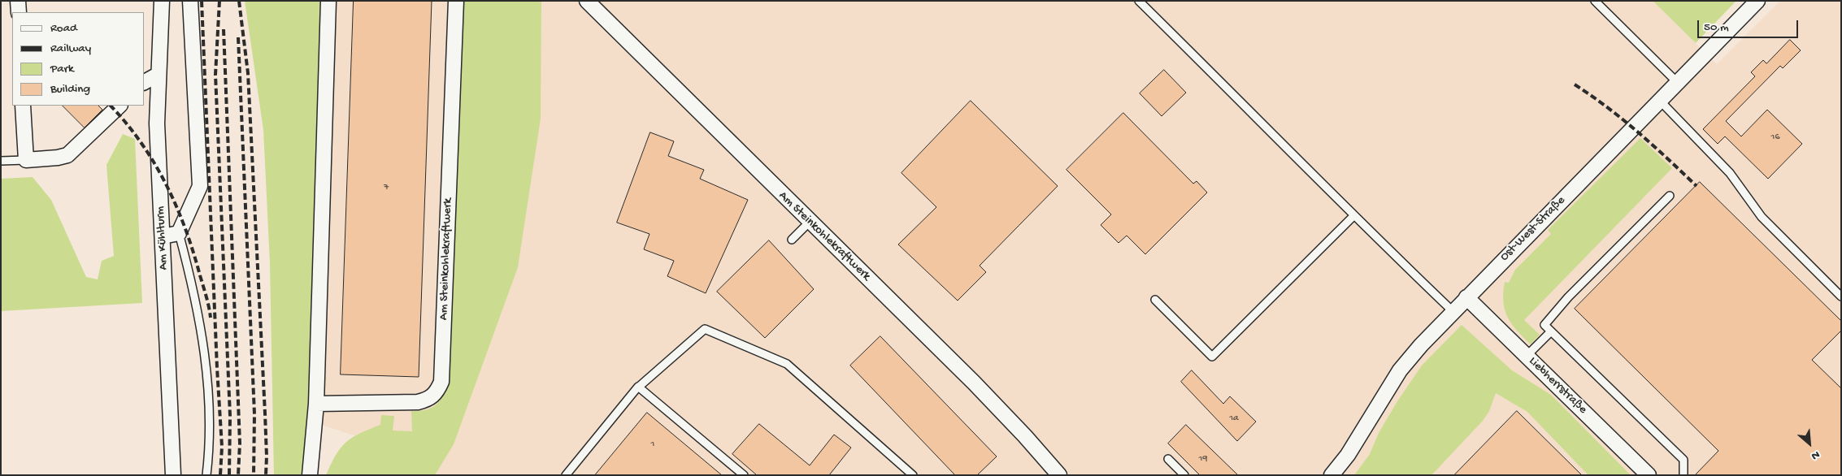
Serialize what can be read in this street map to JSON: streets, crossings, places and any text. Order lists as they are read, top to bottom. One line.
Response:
{"streets":{"street":["Ost-West-Straße","Am Steinkohlekraftwerk","Am Kühlturm","Liebherrstraße"]},"crossings":[["Ost-West-Straße","Liebherrstraße"]],"house_numbers":["16","7","1a","1","19"],"legend":["Road","Railway","Park","Building"],"scale_bar":"50 m","north":"bottom right"}
